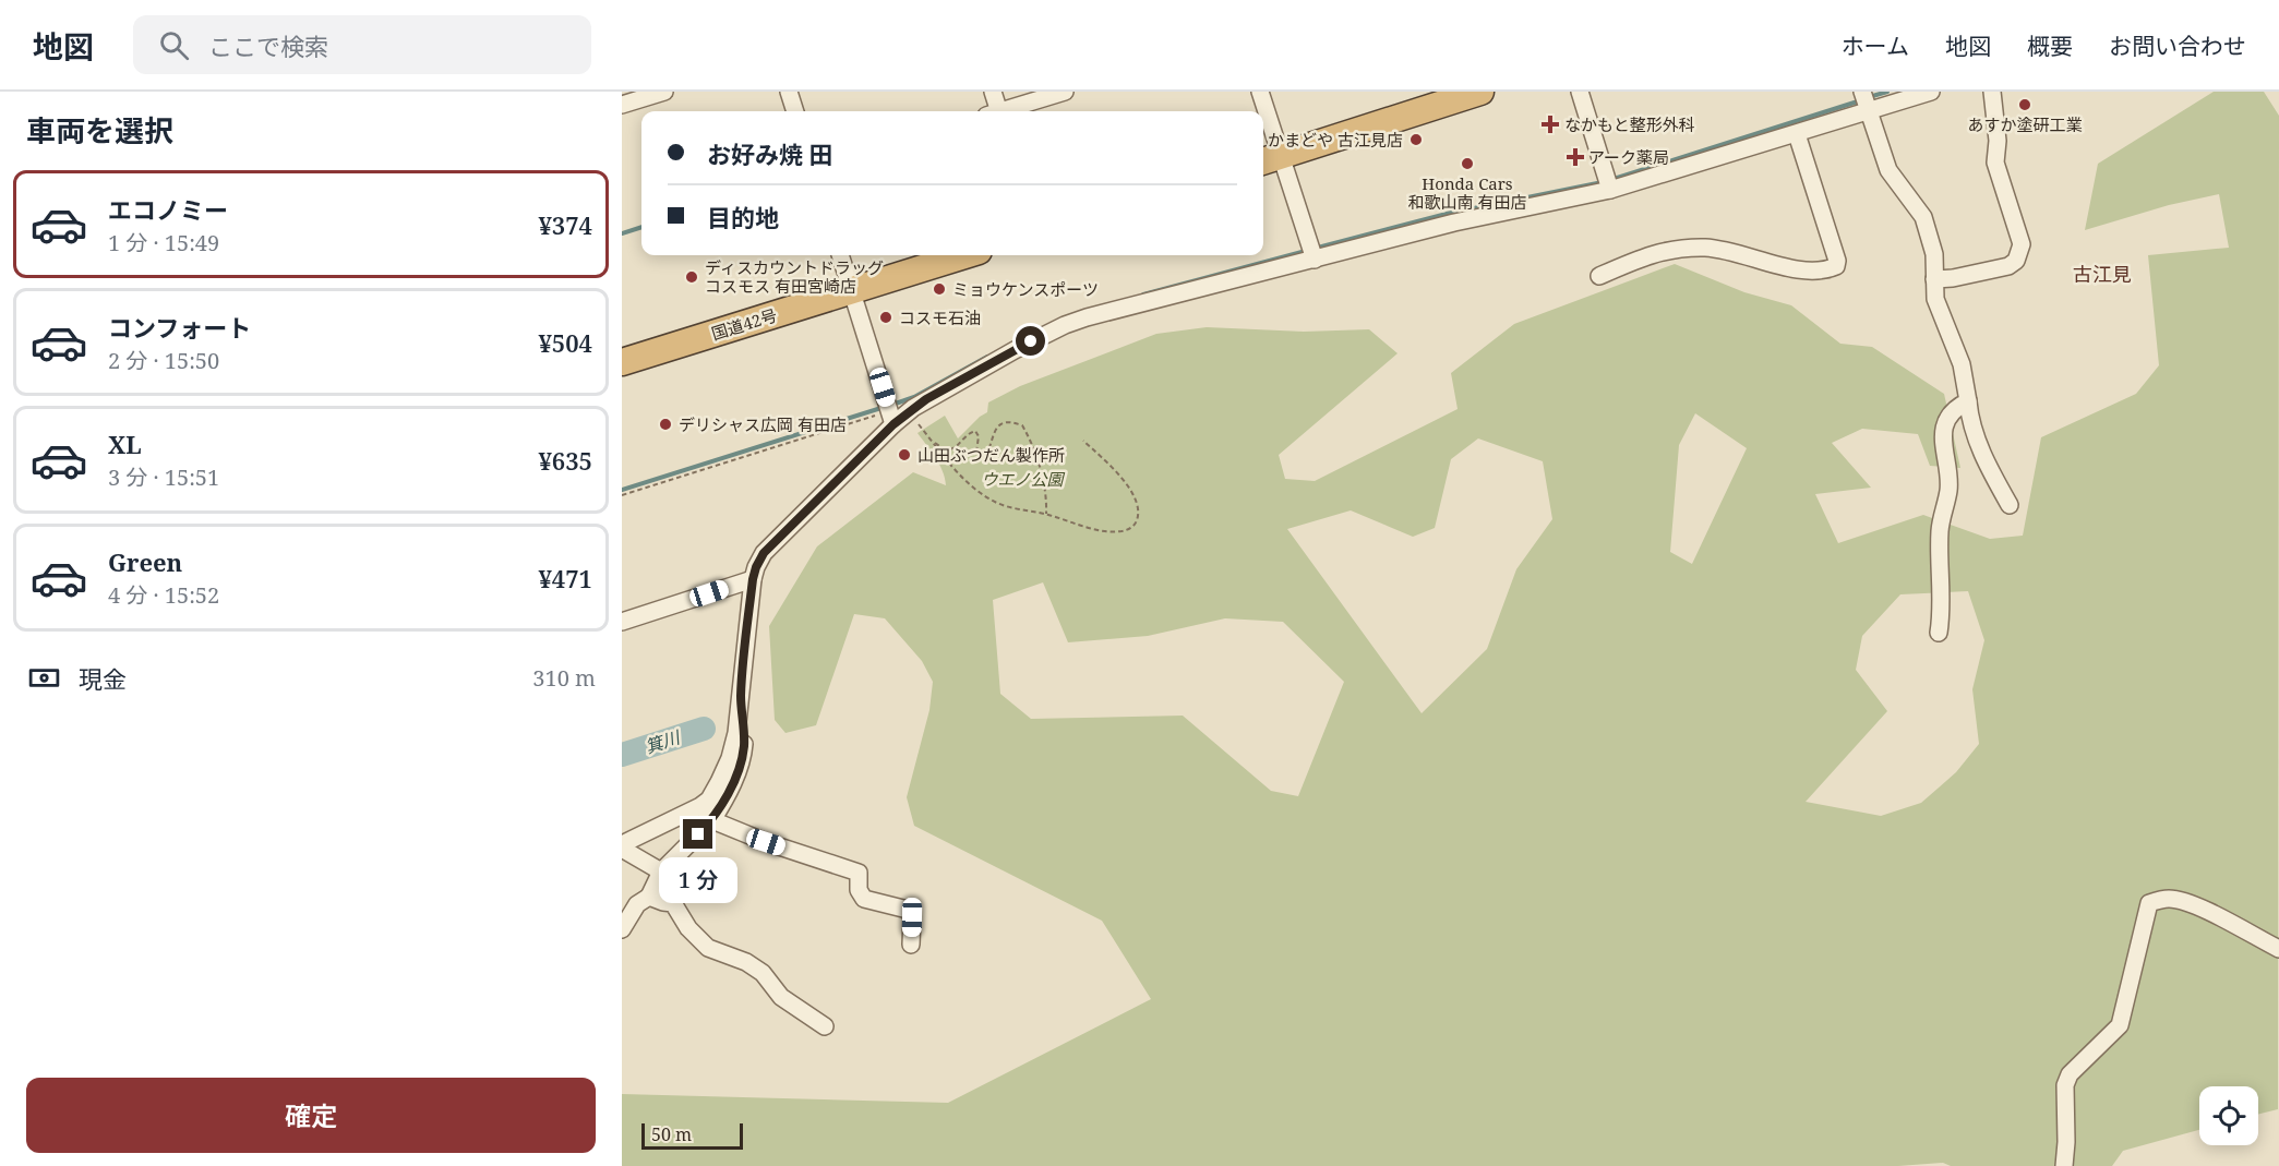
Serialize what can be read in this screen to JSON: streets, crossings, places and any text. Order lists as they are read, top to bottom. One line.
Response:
{"streets":{"highway":["国道42号"]},"districts":["古江見"],"water":["箕川"],"parks":["ウエノ公園"],"places":{"other":["あすか塗研工業","かまどや 古江見店","Honda Cars 和歌山南 有田店","ディスカウントドラッグ コスモス 有田宮崎店","ミョウケンスポーツ","コスモ石油","デリシャス広岡 有田店","山田ぶつだん製作所"],"health":["なかもと整形外科","アーク薬局"]},"scale_bar":"50 m","page":{"header":"地図","search":"ここで検索","nav":["ホーム","地図","概要","お問い合わせ"],"heading":"車両を選択","banner":["お好み焼 田","目的地"],"list":[{"name":"エコノミー","note":"1 分 · 15:49","value":"¥374"},{"name":"コンフォート","note":"2 分 · 15:50","value":"¥504"},{"name":"XL","note":"3 分 · 15:51","value":"¥635"},{"name":"Green","note":"4 分 · 15:52","value":"¥471"}],"pay":["現金","310 m"],"bubble":"1 分","buttons":"確定","scale":"50 m"}}
